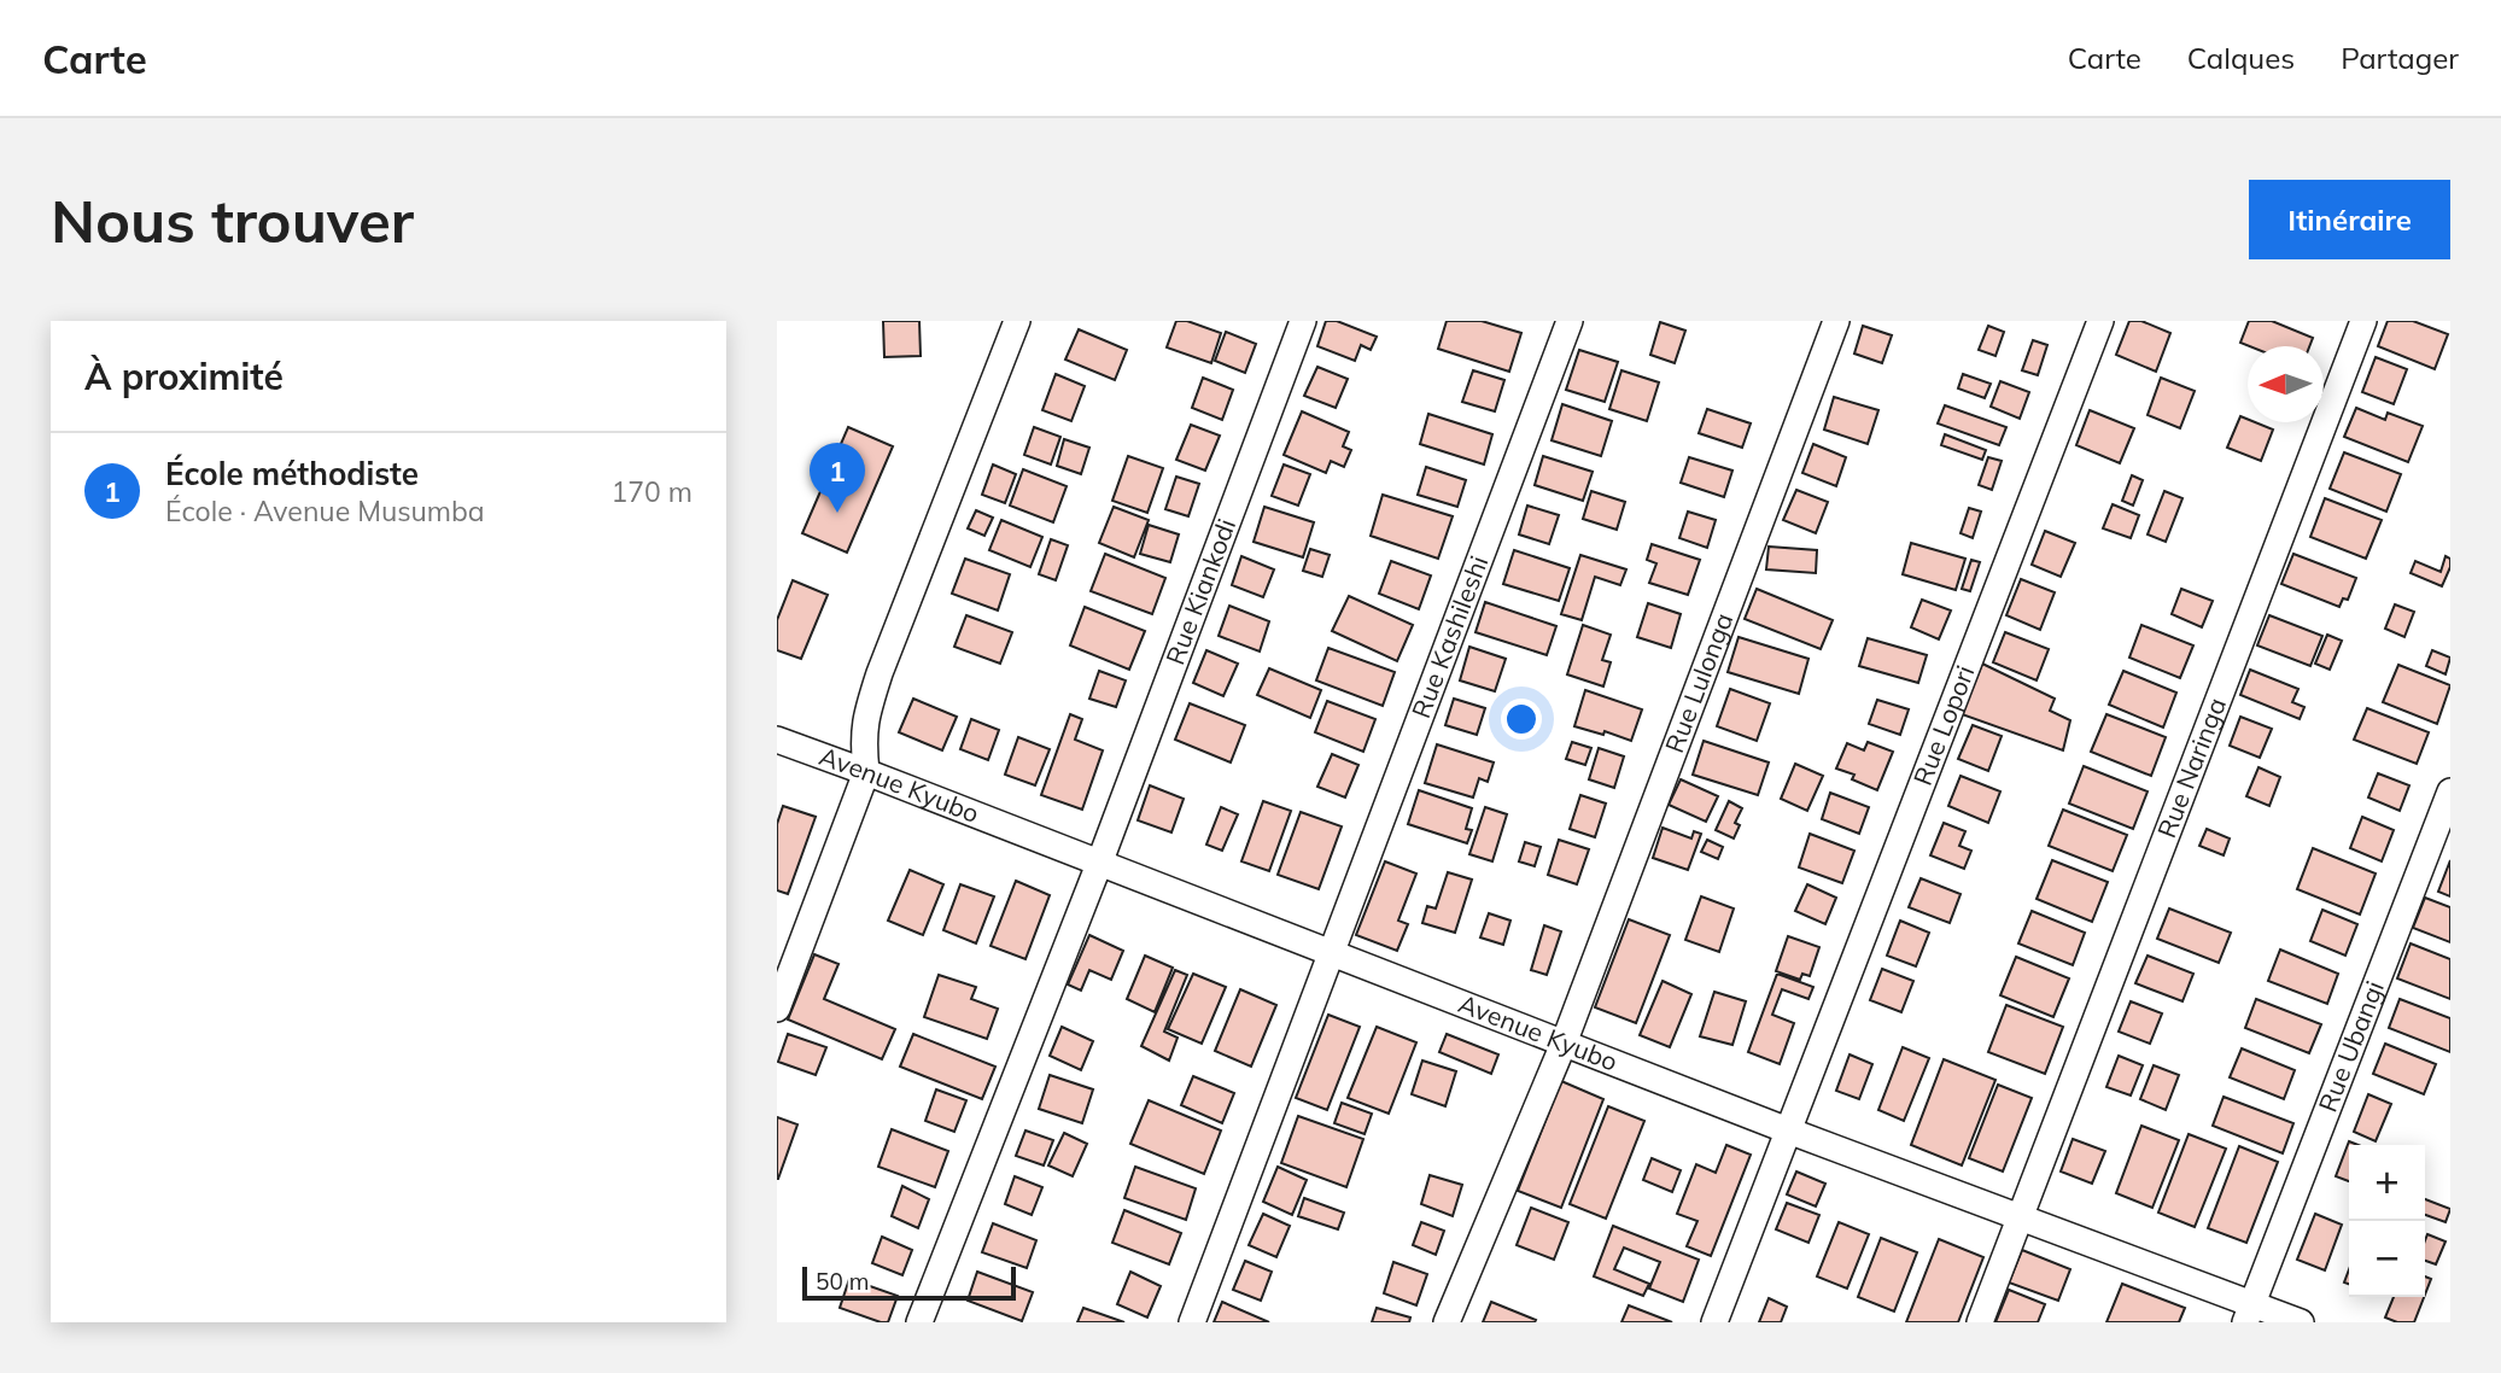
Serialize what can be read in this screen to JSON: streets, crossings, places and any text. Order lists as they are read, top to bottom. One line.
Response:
{"streets":{"street":["Rue Kiankodi","Rue Kashileshi","Rue Lulonga","Rue Lopori","Rue Naringa","Avenue Kyubo","Rue Ubangi"]},"crossings":[["Rue Kiankodi","Avenue Kyubo"],["Rue Kashileshi","Avenue Kyubo"],["Rue Lulonga","Avenue Kyubo"],["Rue Lopori","Avenue Kyubo"],["Rue Naringa","Avenue Kyubo"],["Avenue Kyubo","Rue Ubangi"]],"scale_bar":"50 m","north":"left","page":{"header":"Carte","nav":["Carte","Calques","Partager"],"buttons":"Itinéraire","title":"Nous trouver","heading":"À proximité","list":[{"mark":"1","name":"École méthodiste","note":"École · Avenue Musumba","value":"170 m"}],"pins":"1","map_buttons":["+","−"],"scale":"50 m"}}
